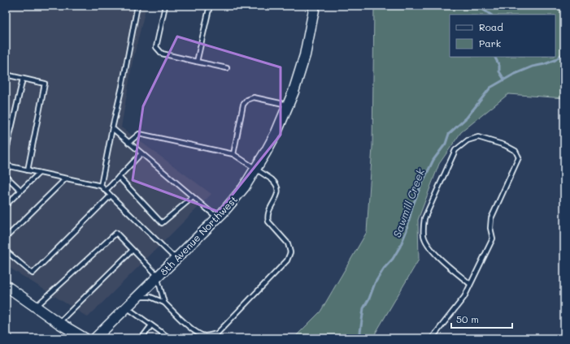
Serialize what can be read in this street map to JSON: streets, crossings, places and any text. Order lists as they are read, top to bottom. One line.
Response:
{"streets":{"street":["8th Avenue Northwest"]},"water":["Sawmill Creek"],"legend":["Road","Park"],"scale_bar":"50 m"}
